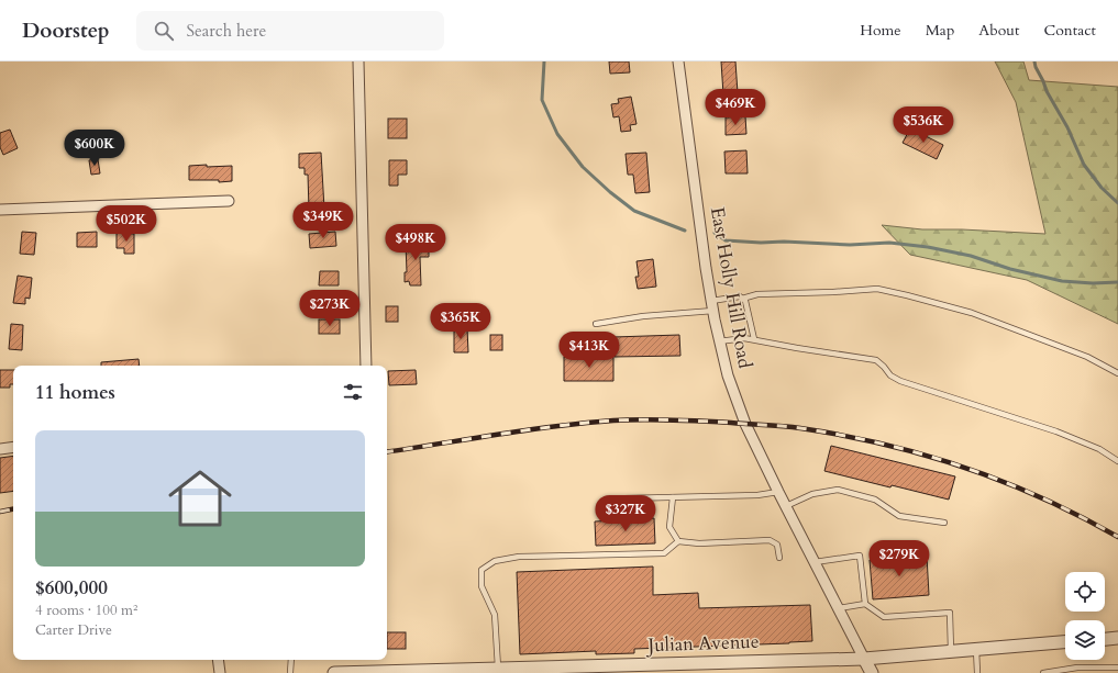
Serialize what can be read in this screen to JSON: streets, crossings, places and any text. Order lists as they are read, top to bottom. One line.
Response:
{"streets":{"street":["East Holly Hill Road","Julian Avenue"]},"crossings":[["East Holly Hill Road","Julian Avenue"]],"page":{"header":"Doorstep","search":"Search here","nav":["Home","Map","About","Contact"],"price":["$469K","$536K","$600K","$349K","$502K","$498K","$273K","$365K","$413K","$327K","$279K"],"heading":"11 homes","list":[{"name":"$600,000","note":"4 rooms · 100 m² · Carter Drive"}]}}
